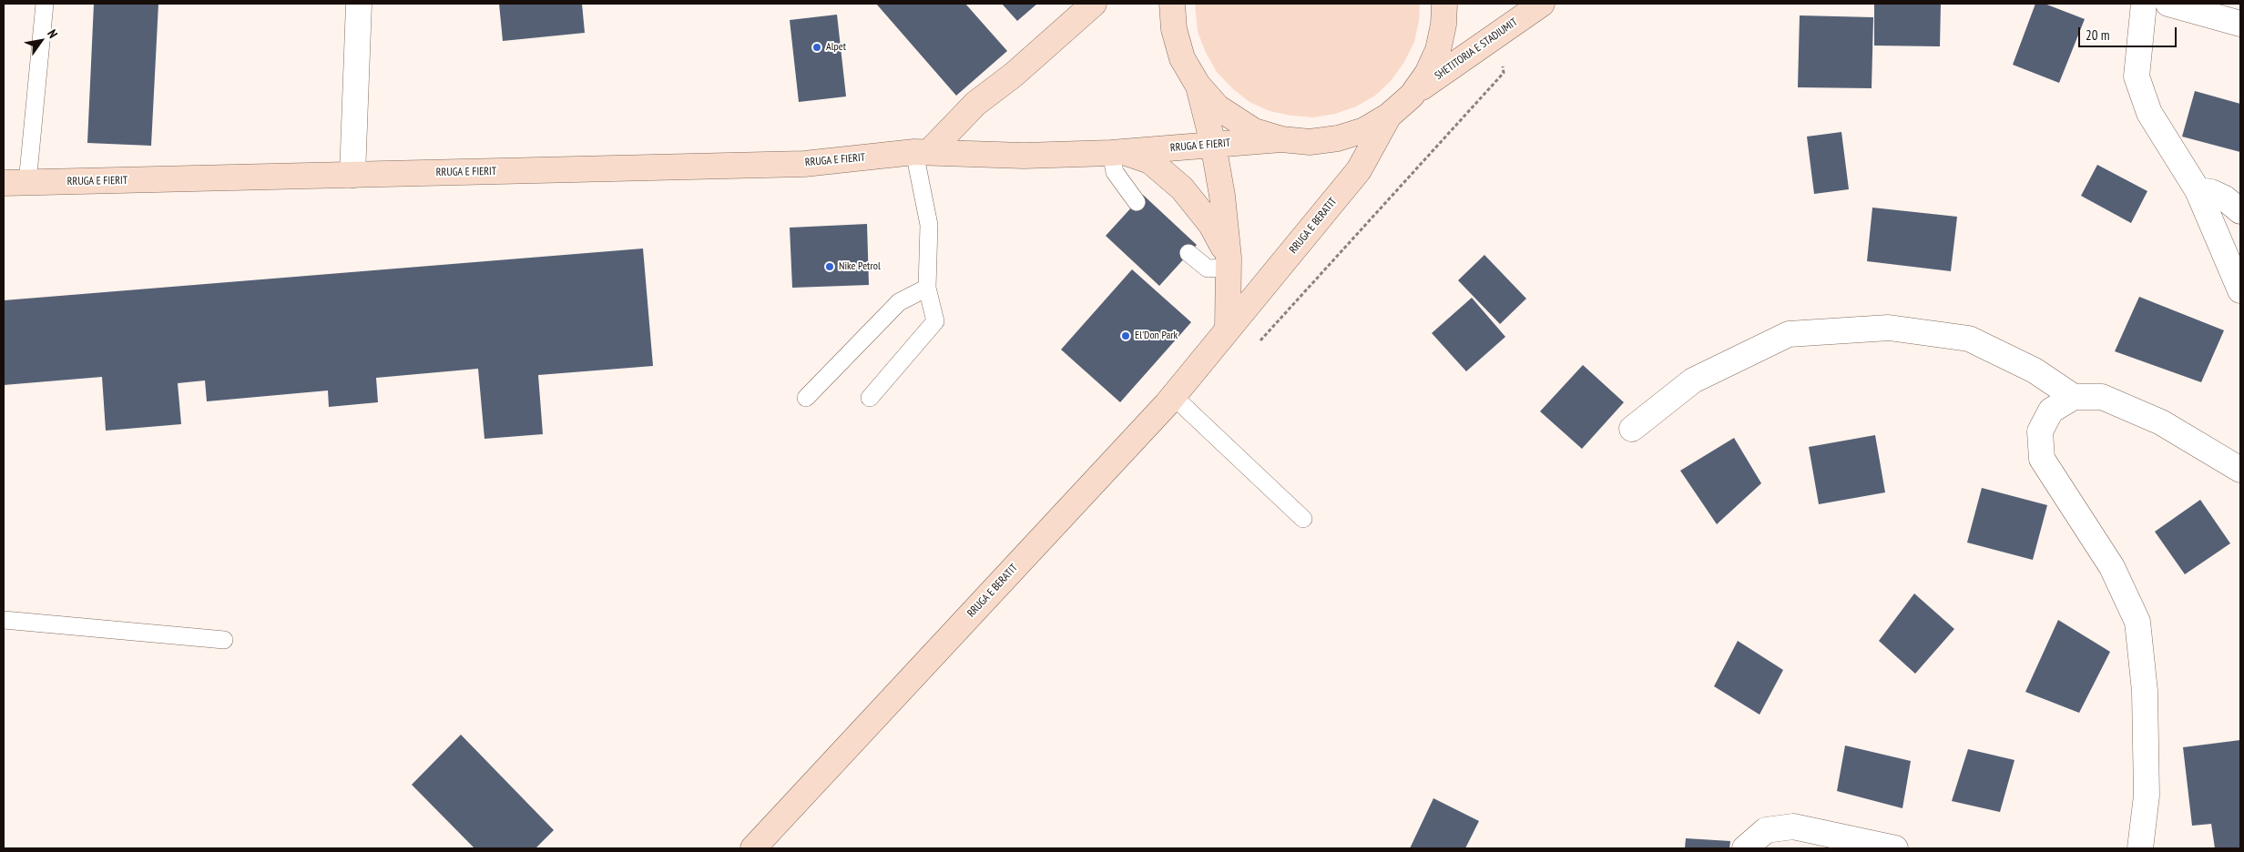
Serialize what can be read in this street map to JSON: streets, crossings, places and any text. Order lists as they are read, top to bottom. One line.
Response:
{"streets":{"main road":["SHETITORJA E STADIUMIT","RRUGA E FIERIT","RRUGA E BERATIT"]},"places":["Alpet","Nike Petrol","El'Don Park"],"scale_bar":"20 m","north":"top right"}
